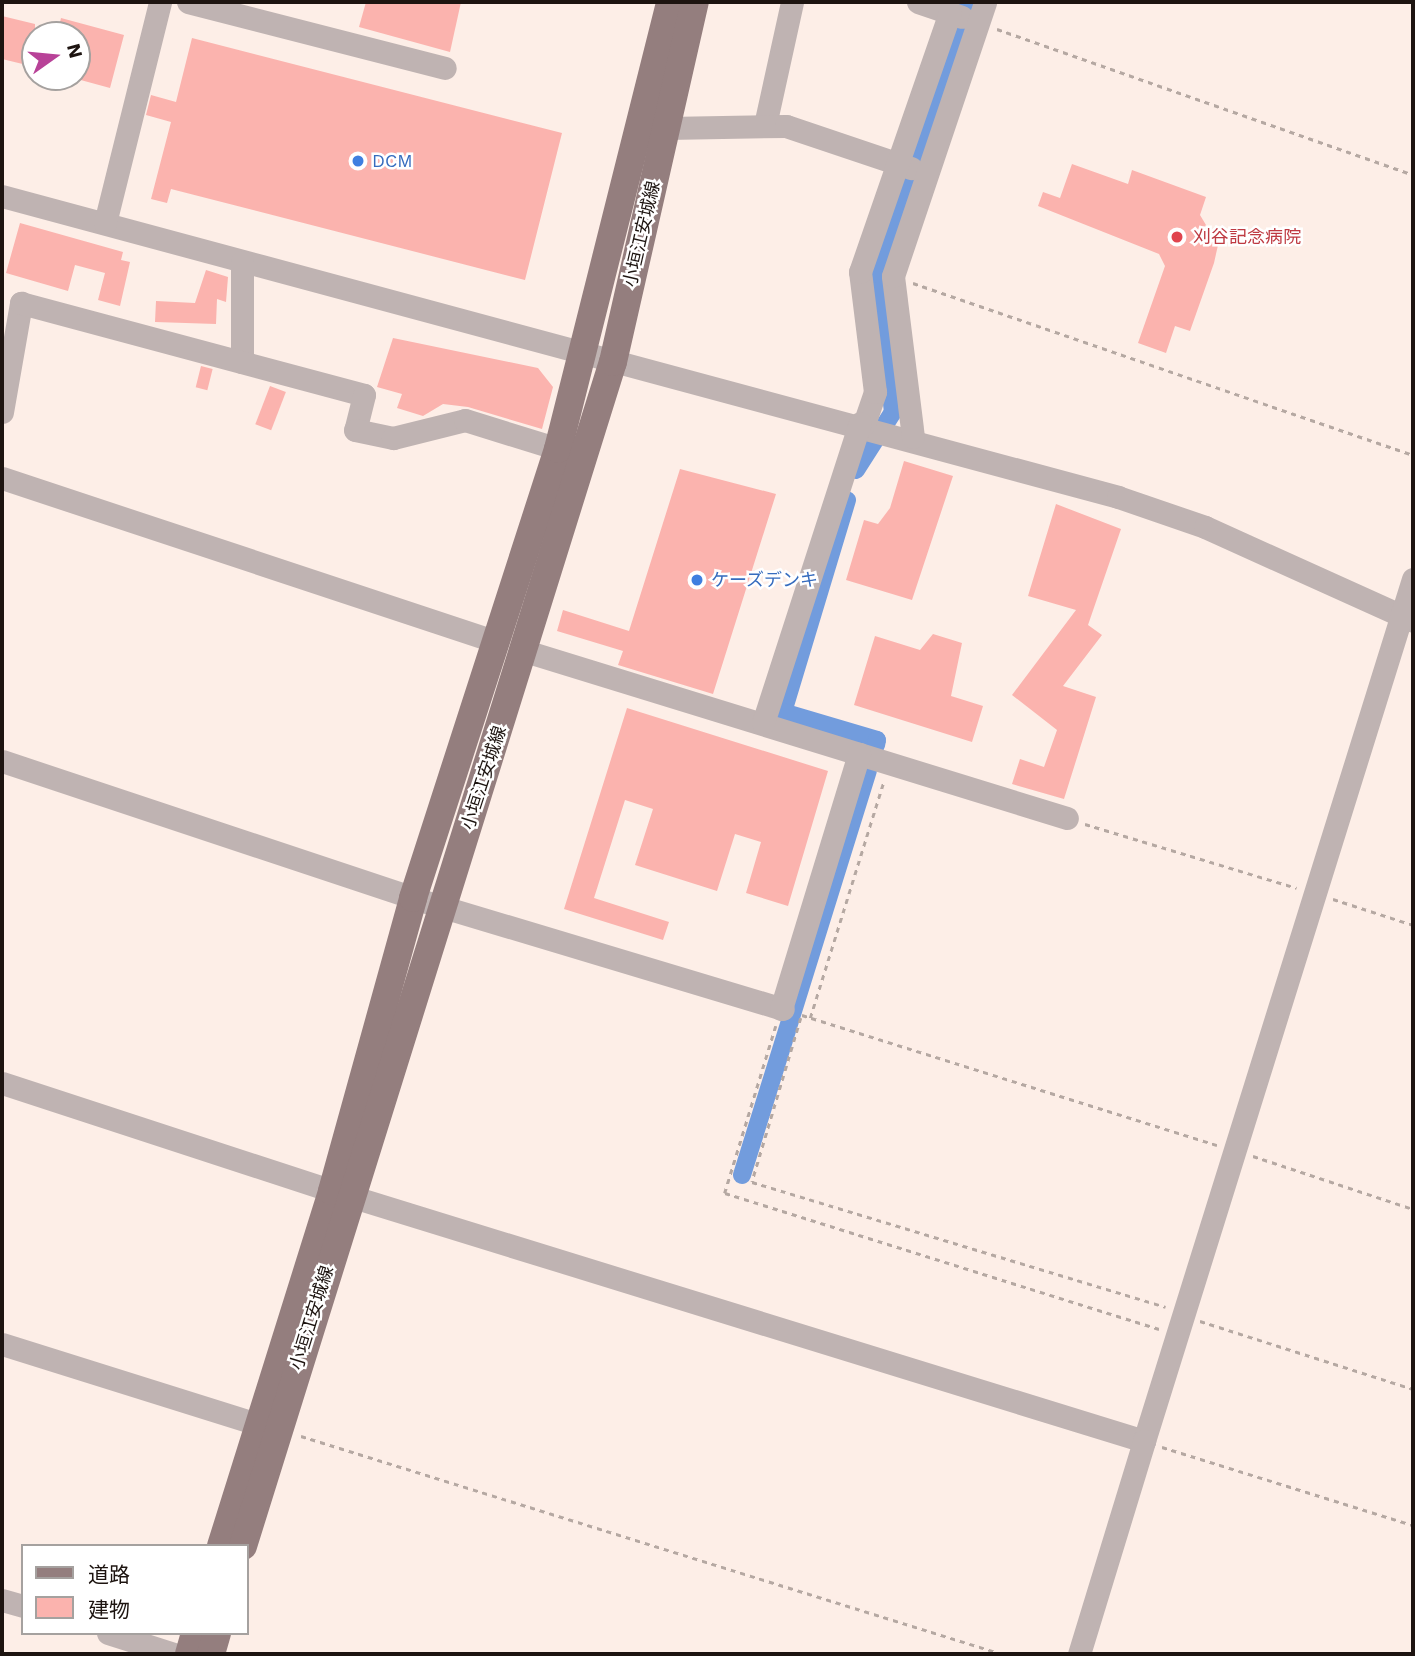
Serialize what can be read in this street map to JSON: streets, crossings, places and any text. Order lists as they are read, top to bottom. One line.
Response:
{"streets":{"main road":["小垣江安城線"]},"places":["DCM","刈谷記念病院","ケーズデンキ"],"legend":["道路","建物"],"north":"right"}
